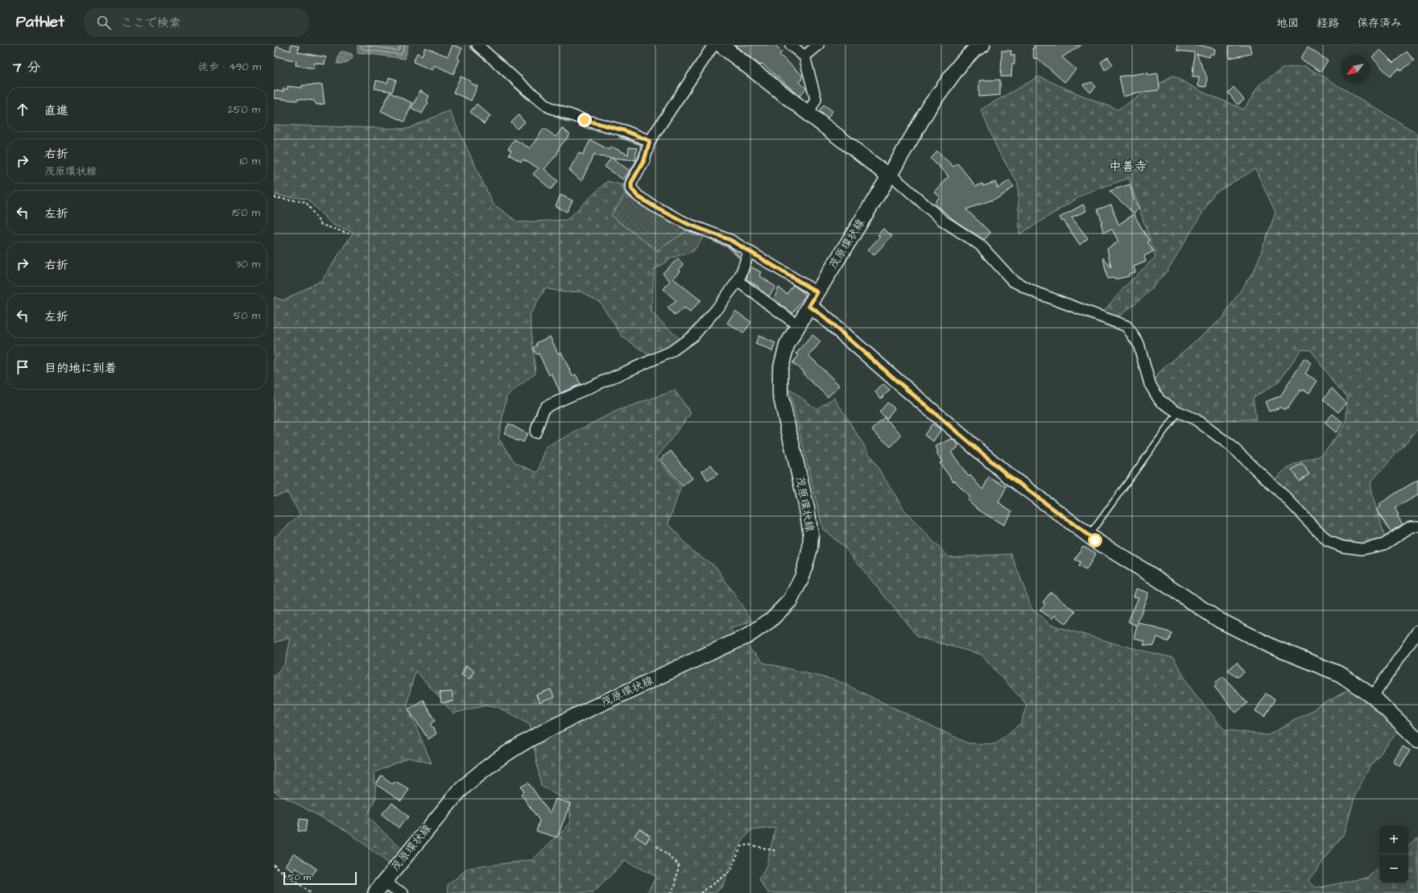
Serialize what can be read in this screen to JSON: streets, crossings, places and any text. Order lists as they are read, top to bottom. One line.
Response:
{"streets":{"main road":["茂原環状線"]},"districts":["中善寺"],"scale_bar":"50 m","north":"bottom left","page":{"header":"Pathlet","search":"ここで検索","nav":["地図","経路","保存済み"],"heading":["7 分","徒歩 · 490 m"],"list":[["直進","250 m"],["右折","茂原環状線","10 m"],["左折","150 m"],["右折","30 m"],["左折","50 m"],"目的地に到着"],"map_buttons":["+","−"],"scale":"50 m"}}
